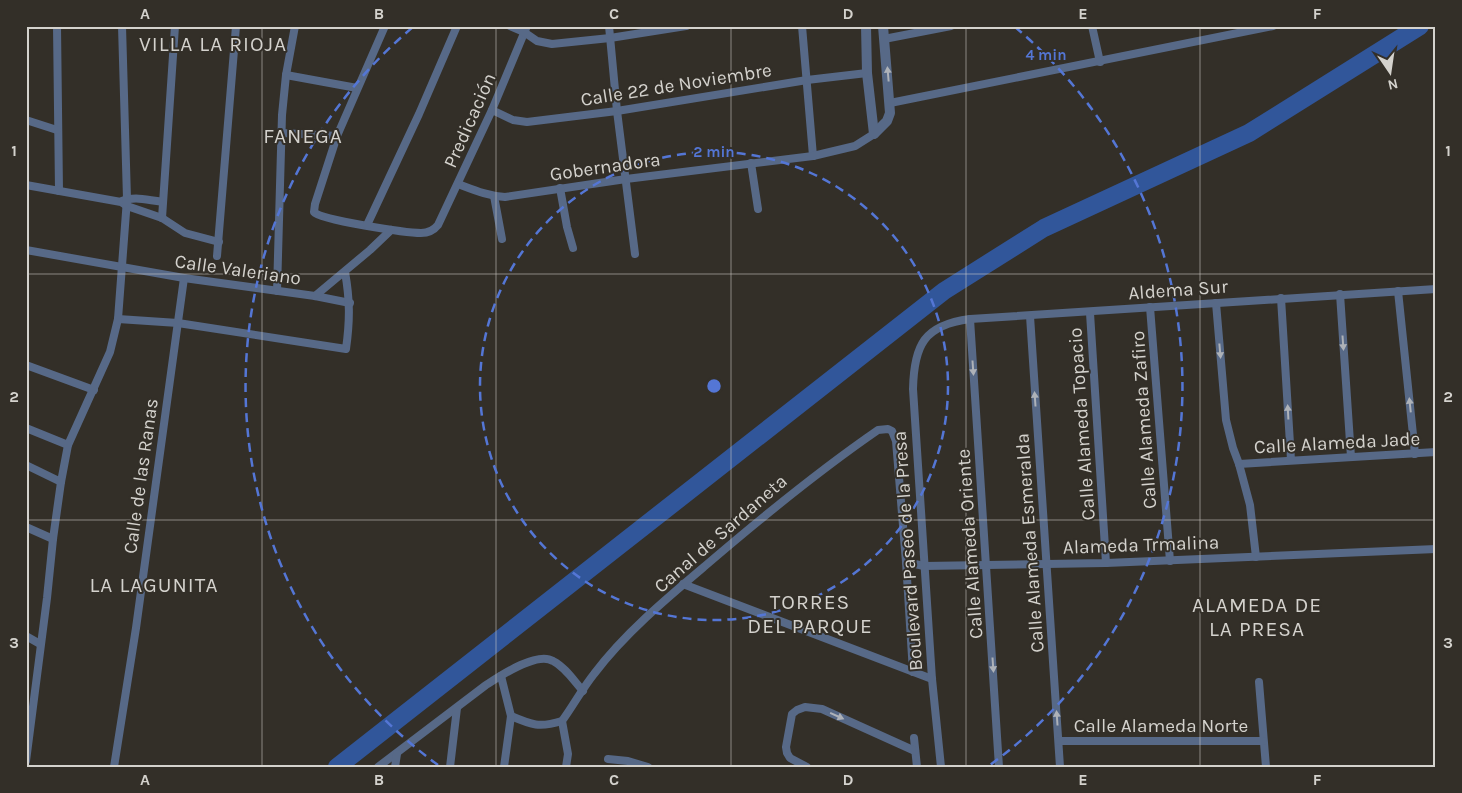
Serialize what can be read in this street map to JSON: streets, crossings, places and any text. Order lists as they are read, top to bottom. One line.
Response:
{"streets":{"street":["Calle 22 de Noviembre","Predicación","Gobernadora","Calle Valeriano","Aldema Sur","Calle Alameda Zafiro","Calle Alameda Topacio","Calle Alameda Jade","Calle de las Ranas","Canal de Sardaneta","Calle Alameda Esmeralda","Calle Alameda Oriente","Alameda Trmalina","Boulevard Paseo de la Presa","Calle Alameda Norte"]},"crossings":[["Calle 22 de Noviembre","Predicación"],["Predicación","Gobernadora"],["Calle Valeriano","Calle de las Ranas"],["Aldema Sur","Calle Alameda Zafiro"],["Aldema Sur","Calle Alameda Topacio"],["Aldema Sur","Calle Alameda Esmeralda"],["Aldema Sur","Calle Alameda Oriente"],["Aldema Sur","Boulevard Paseo de la Presa"],["Calle Alameda Zafiro","Alameda Trmalina"],["Calle Alameda Topacio","Alameda Trmalina"],["Canal de Sardaneta","Alameda Trmalina"],["Calle Alameda Esmeralda","Alameda Trmalina"],["Calle Alameda Esmeralda","Calle Alameda Norte"],["Calle Alameda Oriente","Alameda Trmalina"],["Alameda Trmalina","Boulevard Paseo de la Presa"]],"one_way":["Calle Alameda Esmeralda","Calle Alameda Oriente"],"districts":["VILLA LA RIOJA","FANEGA","LA LAGUNITA","TORRES DEL PARQUE","ALAMEDA DE LA PRESA"],"north":"bottom","grid":{"columns":["A","B","C","D","E","F"],"rows":["1","2","3"]},"rings":["4 min","2 min"]}
